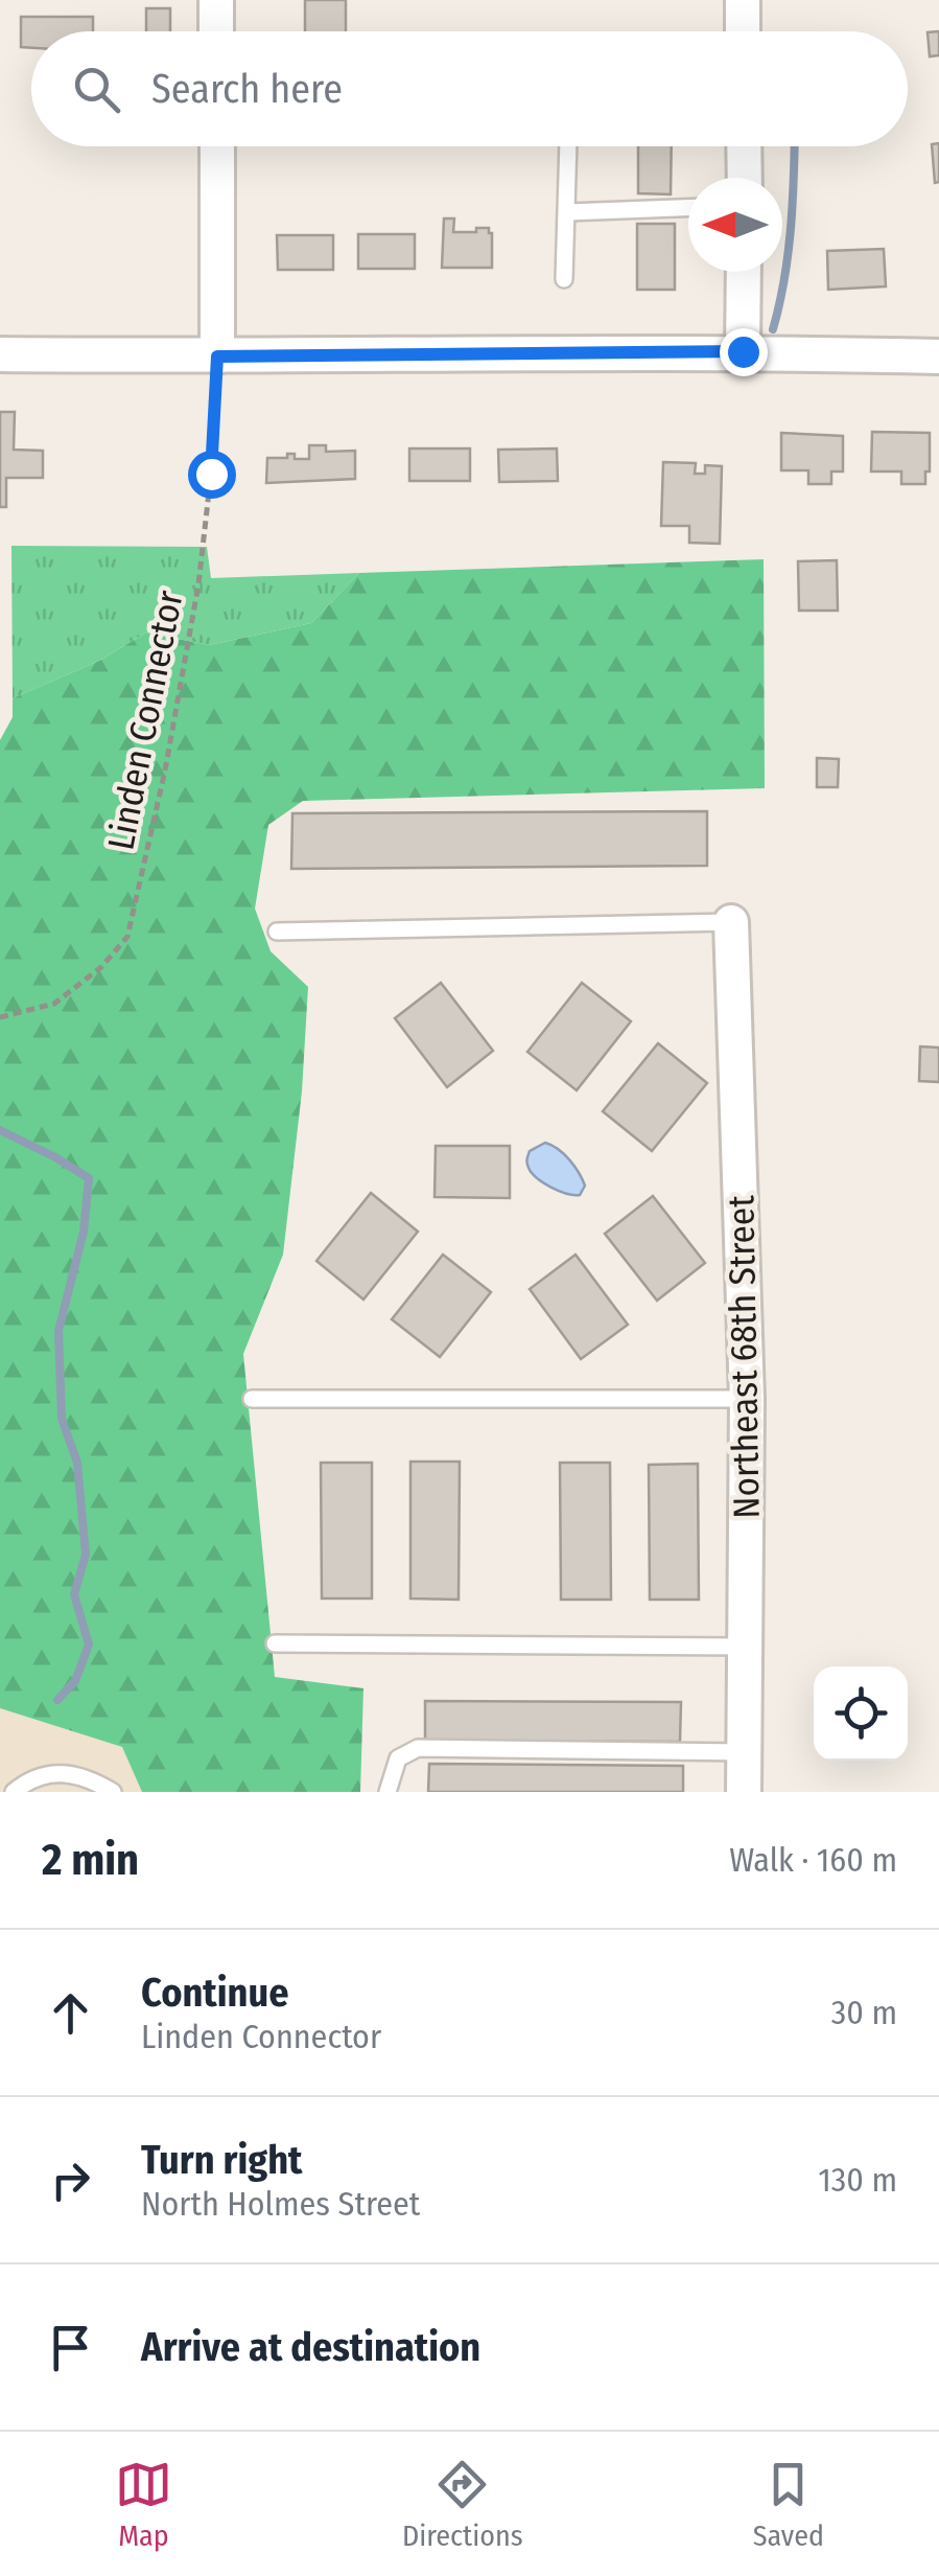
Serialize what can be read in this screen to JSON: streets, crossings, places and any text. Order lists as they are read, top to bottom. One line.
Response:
{"streets":{"street":["Northeast 68th Street"],"path":["Linden Connector"]},"north":"left","page":{"search":"Search here","heading":["2 min","Walk · 160 m"],"list":[["Continue","Linden Connector","30 m"],["Turn right","North Holmes Street","130 m"],"Arrive at destination"],"nav":["Map","Directions","Saved"]}}
